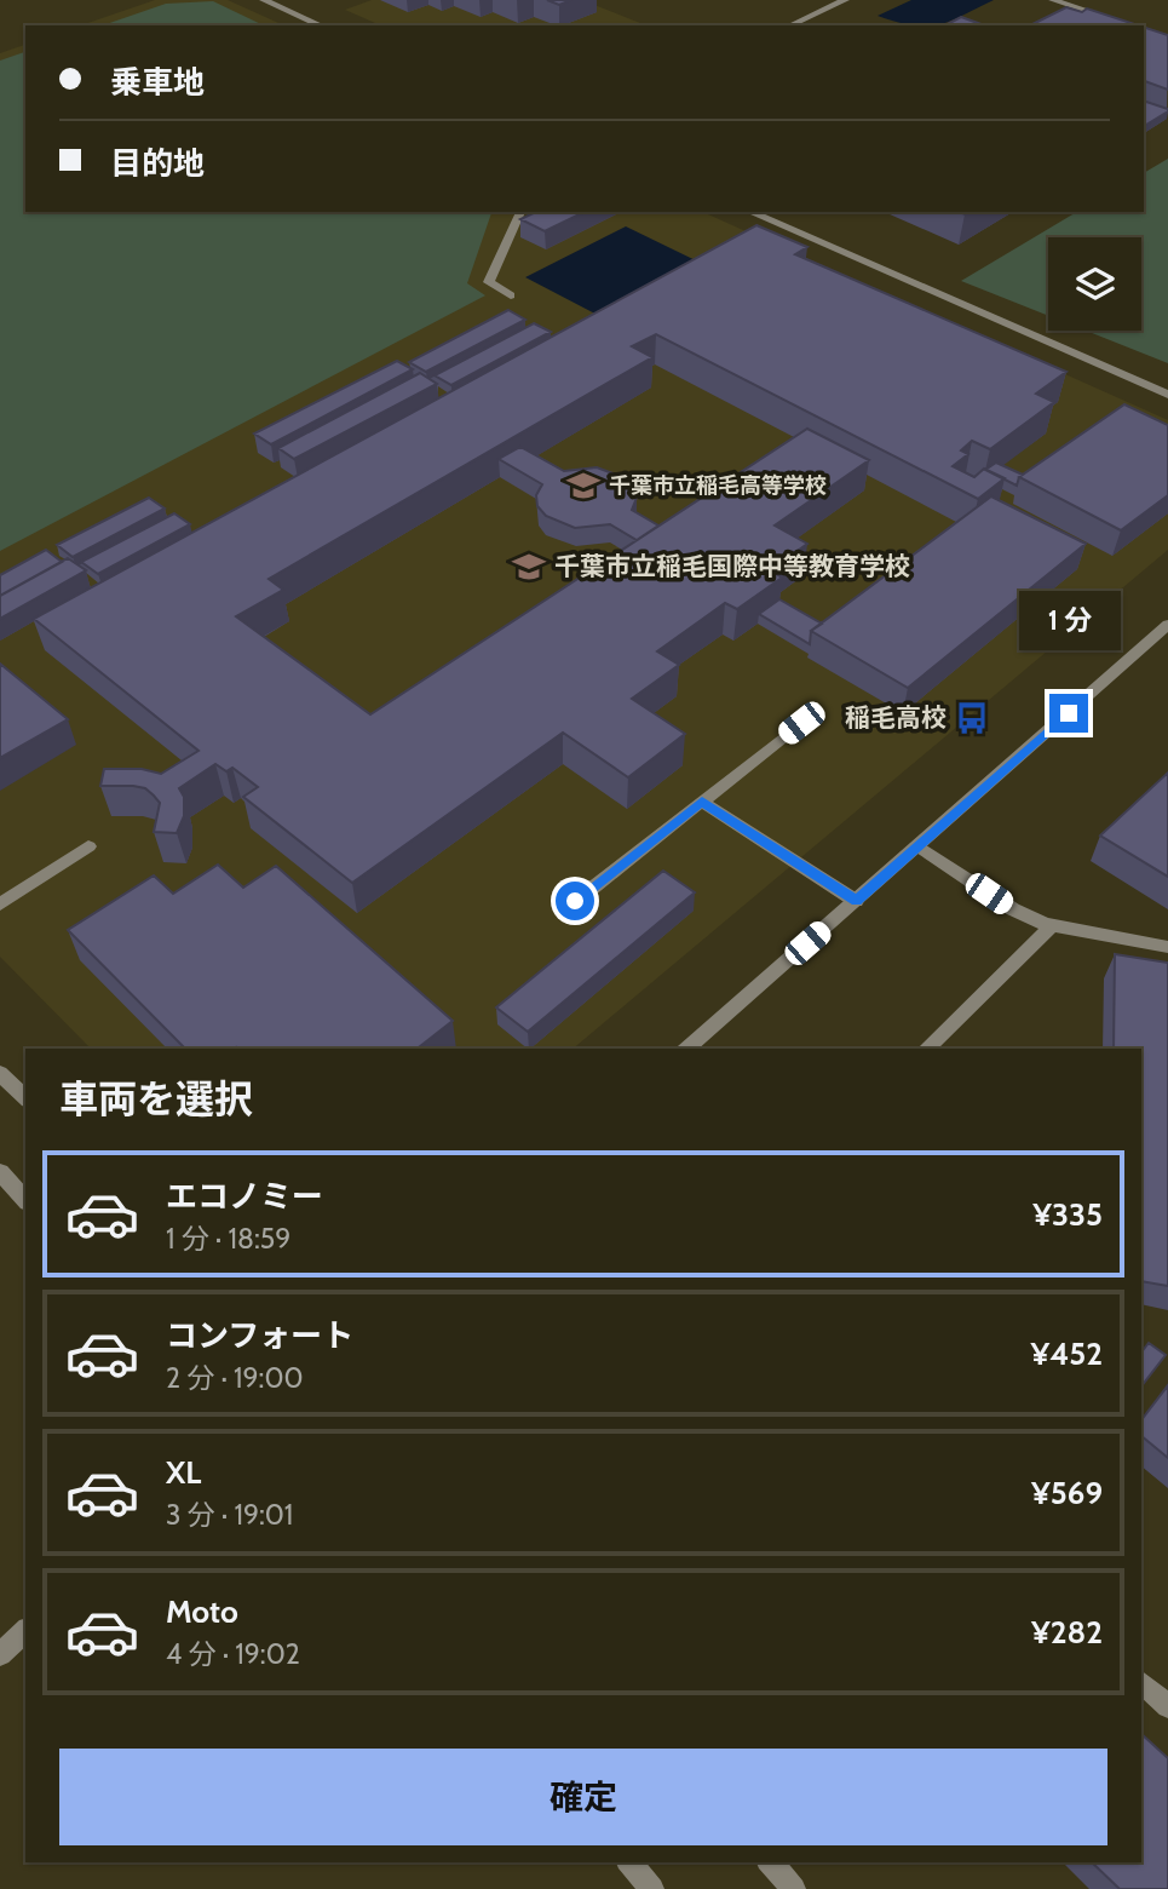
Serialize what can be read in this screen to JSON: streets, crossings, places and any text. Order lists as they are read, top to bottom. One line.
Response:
{"places":{"school or university":["千葉市立稲毛高等学校","千葉市立稲毛国際中等教育学校"],"bus stop":["稲毛高校"]},"page":{"banner":["乗車地","目的地"],"bubble":"1 分","heading":"車両を選択","list":[{"name":"エコノミー","note":"1 分 · 18:59","value":"¥335"},{"name":"コンフォート","note":"2 分 · 19:00","value":"¥452"},{"name":"XL","note":"3 分 · 19:01","value":"¥569"},{"name":"Moto","note":"4 分 · 19:02","value":"¥282"}],"buttons":"確定"}}
